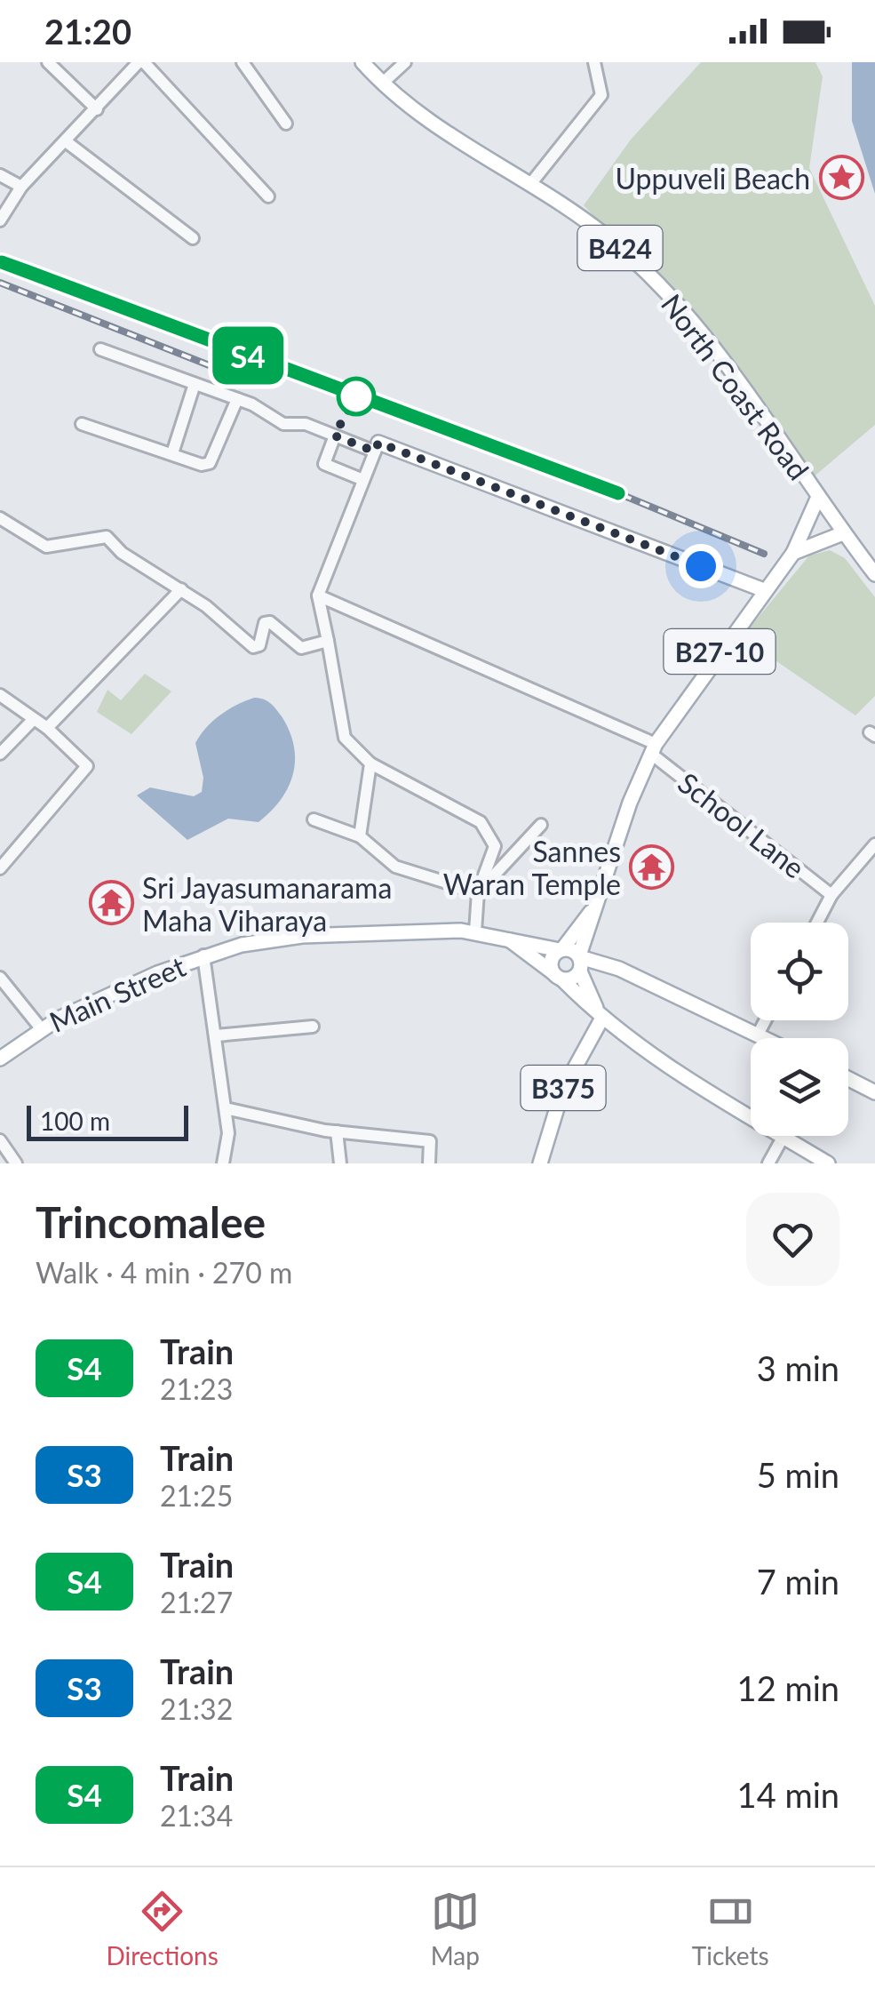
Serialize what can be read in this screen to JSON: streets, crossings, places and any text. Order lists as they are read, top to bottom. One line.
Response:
{"streets":{"main road":["B424","North Coast Road","B27-10","Main Street","B375"],"street":["School Lane"]},"crossings":[["North Coast Road","B27-10"],["B27-10","School Lane"],["B27-10","Main Street"],["Main Street","B375"]],"places":{"place":["Uppuveli Beach"],"temple":["Sannes Waran Temple","Sri Jayasumanarama Maha Viharaya"]},"scale_bar":"100 m","page":{"status":"21:20","on_map":"S4","scale":"100 m","heading":["Trincomalee","Walk · 4 min · 270 m"],"list":[{"mark":"S4","name":"Train","note":"21:23","value":"3 min"},{"mark":"S3","name":"Train","note":"21:25","value":"5 min"},{"mark":"S4","name":"Train","note":"21:27","value":"7 min"},{"mark":"S3","name":"Train","note":"21:32","value":"12 min"},{"mark":"S4","name":"Train","note":"21:34","value":"14 min"}],"tabs":["Directions","Map","Tickets"]}}
